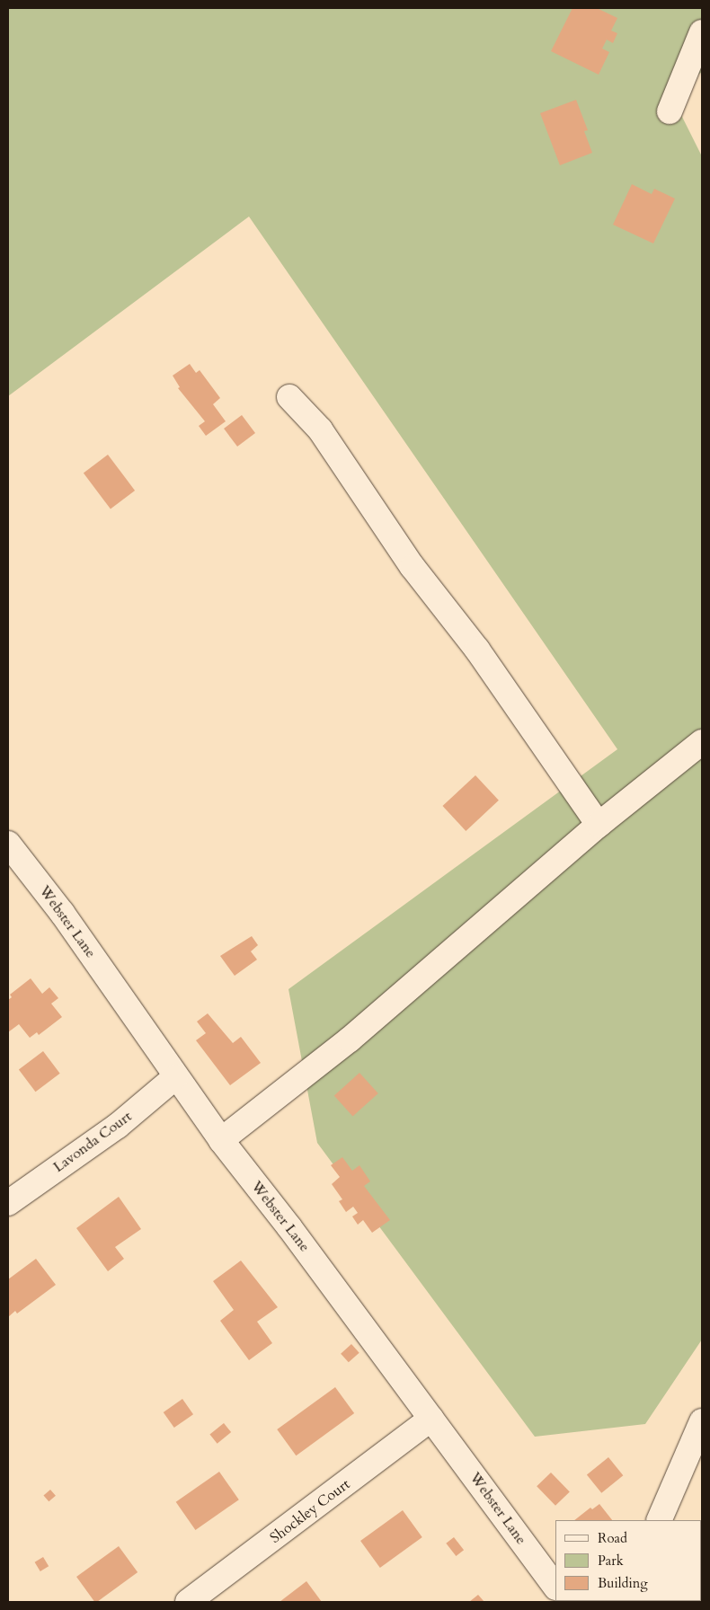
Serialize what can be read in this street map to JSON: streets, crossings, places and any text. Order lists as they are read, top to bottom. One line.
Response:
{"streets":{"street":["Webster Lane","Lavonda Court","Shockley Court"]},"crossings":[["Webster Lane","Lavonda Court"],["Webster Lane","Shockley Court"]],"legend":["Road","Park","Building"]}
